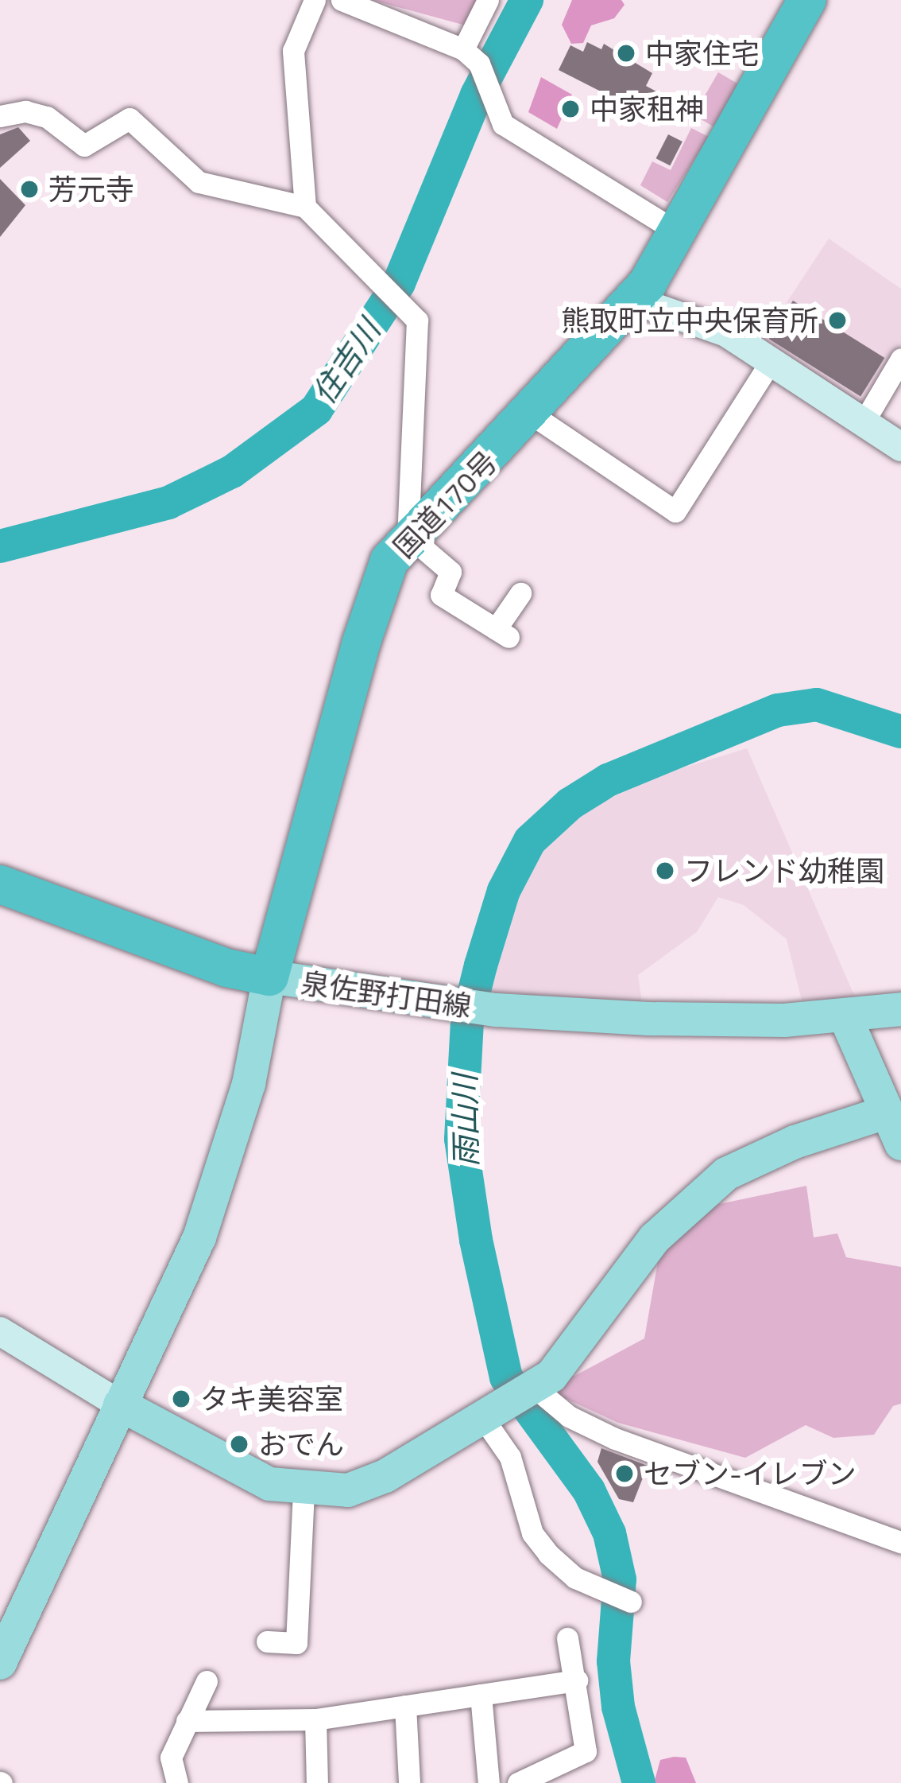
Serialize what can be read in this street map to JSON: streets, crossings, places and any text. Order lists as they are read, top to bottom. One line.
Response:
{"streets":{"highway":["国道170号"],"main road":["泉佐野打田線"]},"crossings":[["国道170号","泉佐野打田線"]],"water":["住吉川","雨山川"],"places":["中家住宅","中家租神","芳元寺","熊取町立中央保育所","フレンド幼稚園","タキ美容室","おでん","セブン-イレブン"]}
